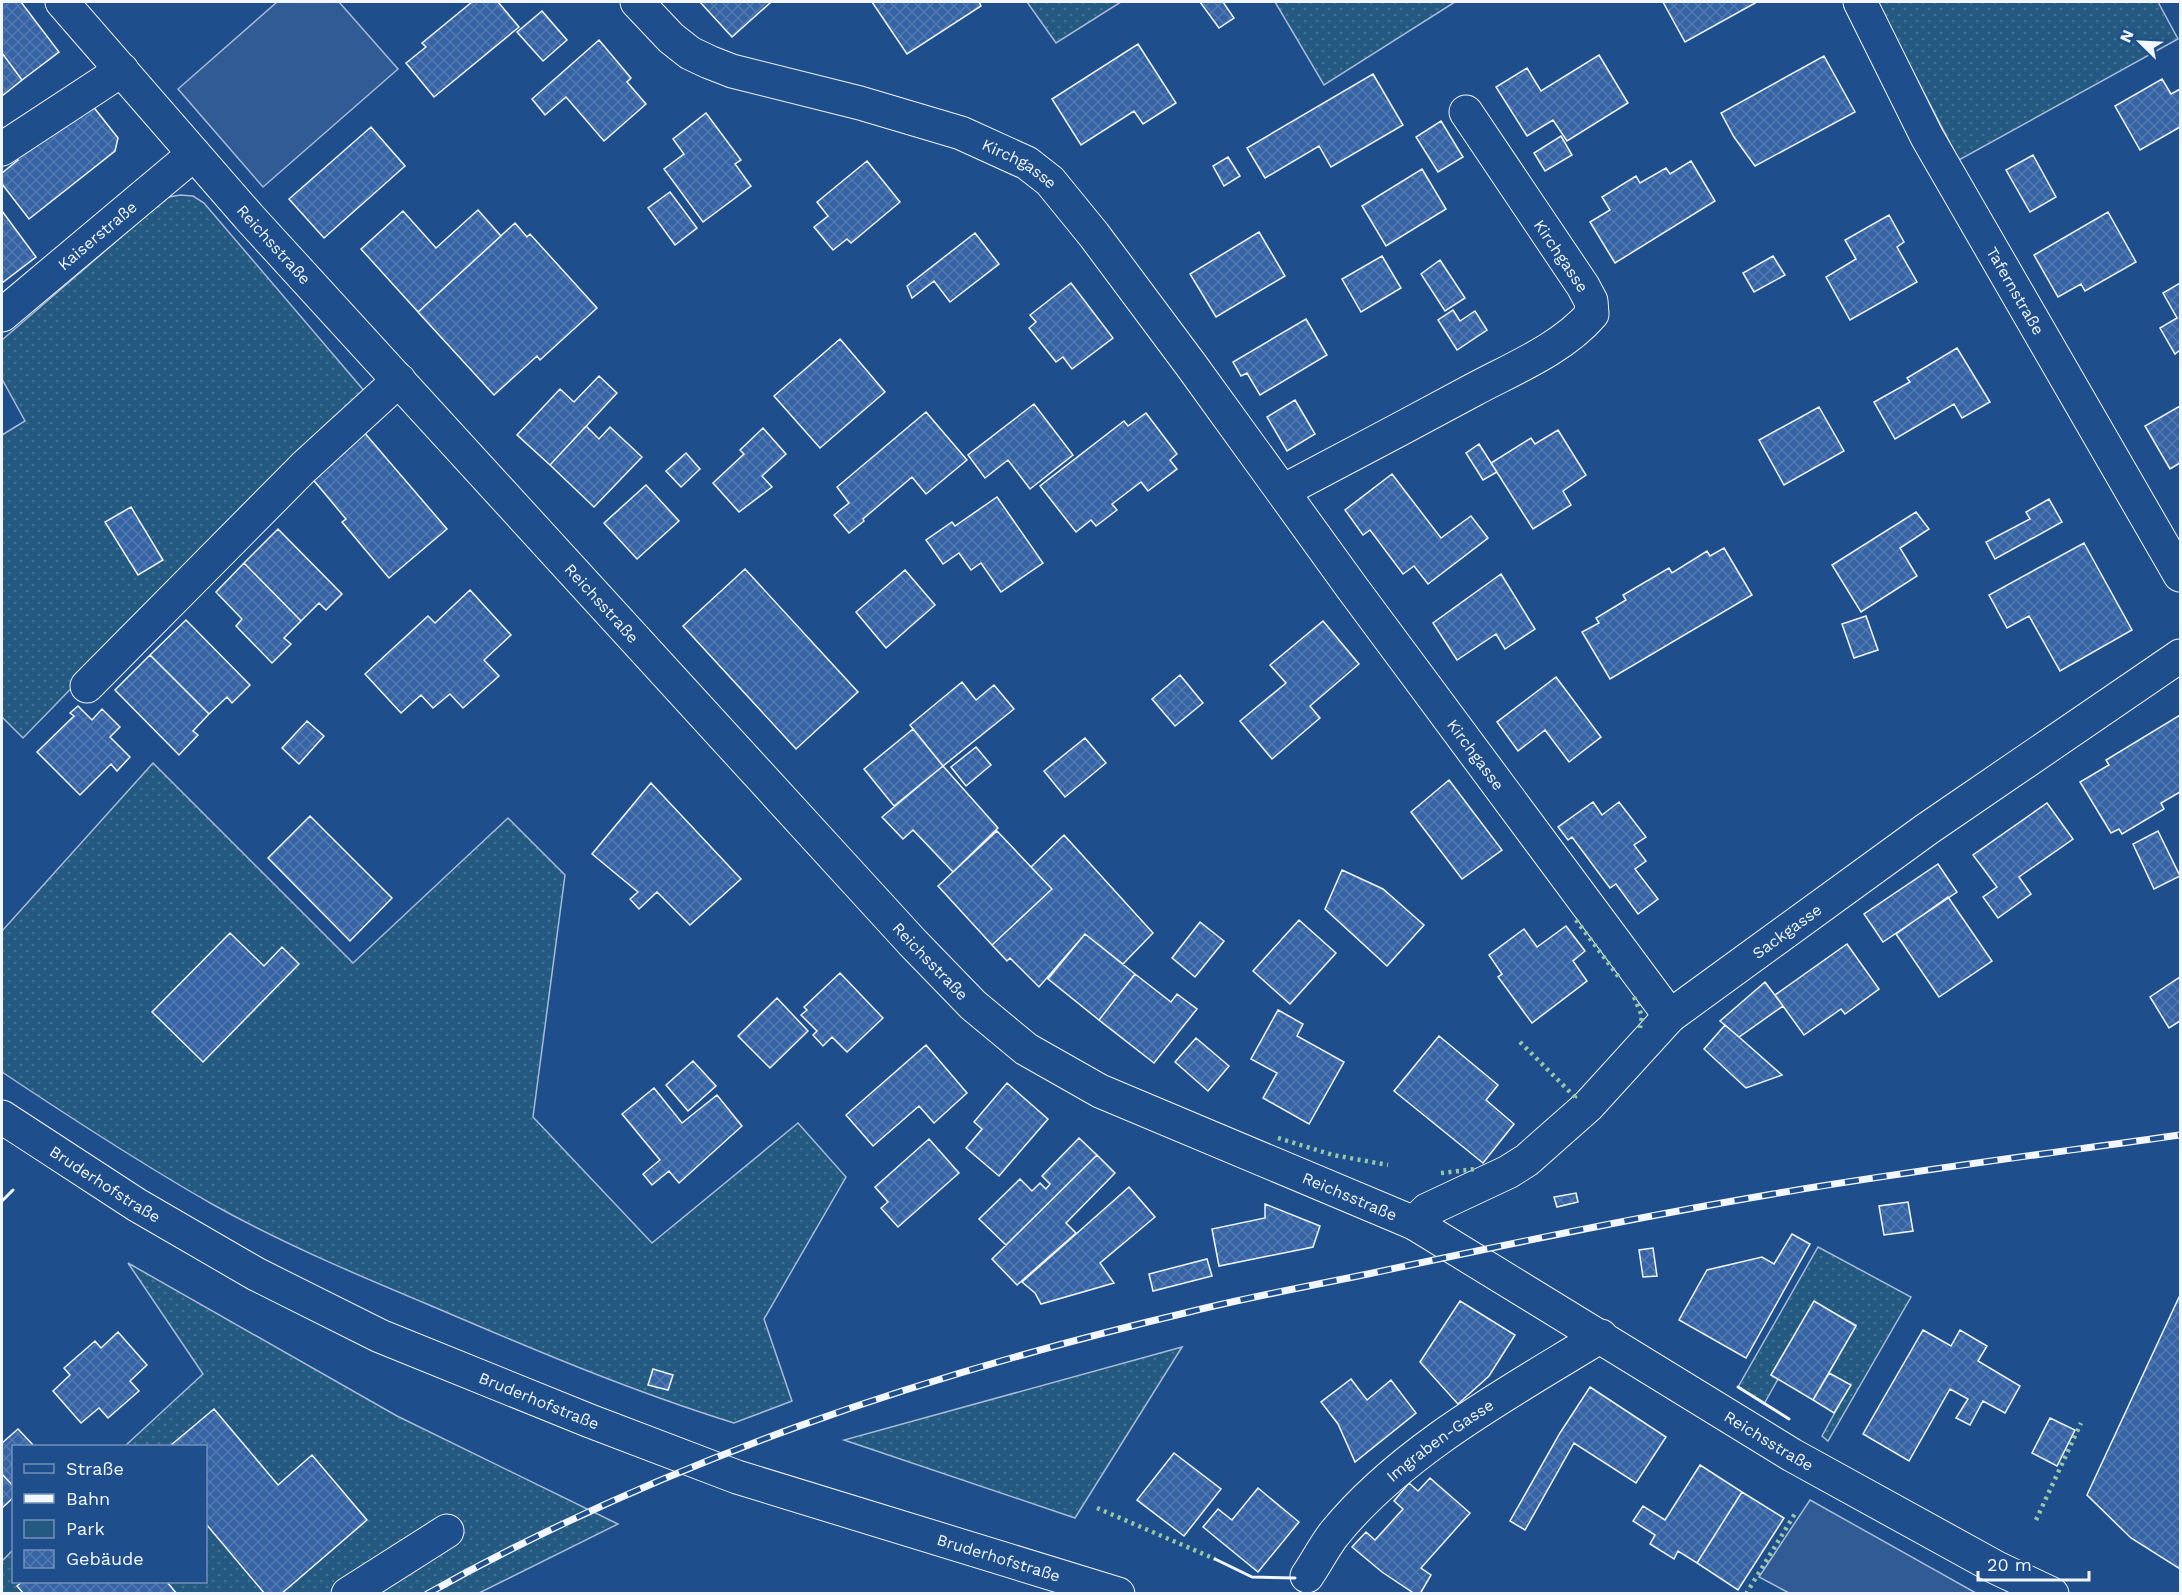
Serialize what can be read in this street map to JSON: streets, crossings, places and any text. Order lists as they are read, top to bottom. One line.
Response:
{"streets":{"street":["Kirchgasse","Kaiserstraße","Reichsstraße","Tafernstraße","Sackgasse","Bruderhofstraße","Imgraben-Gasse"]},"crossings":[["Kirchgasse","Sackgasse"],["Kaiserstraße","Reichsstraße"],["Reichsstraße","Sackgasse"],["Reichsstraße","Imgraben-Gasse"]],"legend":["Straße","Bahn","Park","Gebäude"],"scale_bar":"20 m","north":"top left"}
